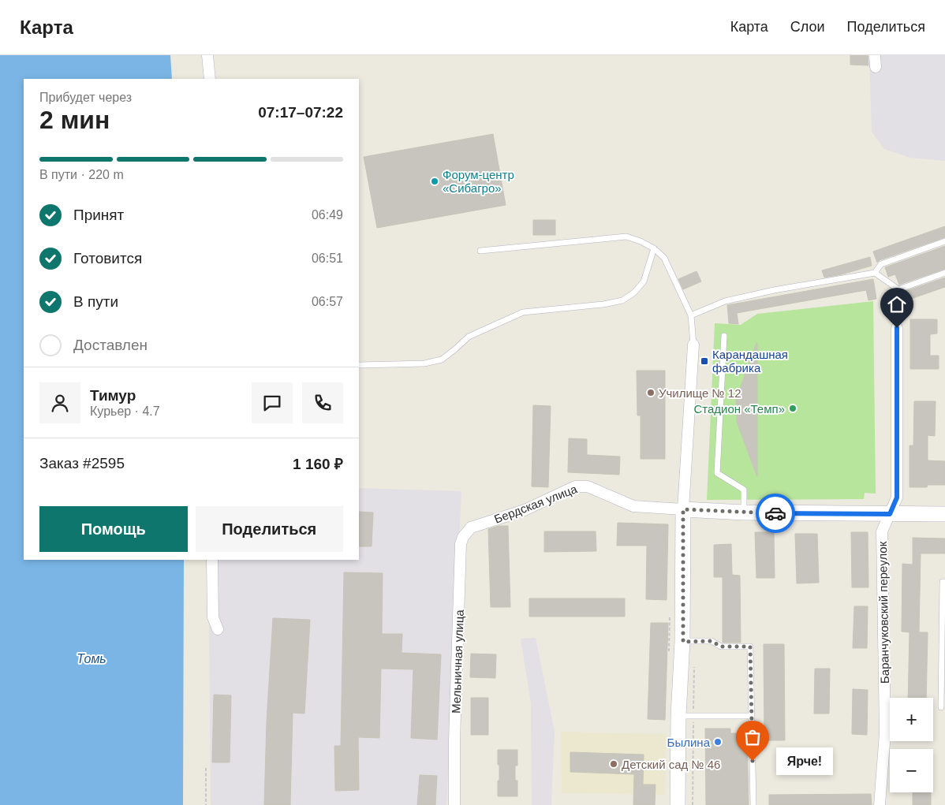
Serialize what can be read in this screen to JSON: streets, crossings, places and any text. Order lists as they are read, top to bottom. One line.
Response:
{"streets":{"street":["Бердская улица","Баранчуковский переулок","Мельничная улица"]},"crossings":[["Бердская улица","Баранчуковский переулок"],["Бердская улица","Мельничная улица"]],"water":["Томь"],"places":{"other":["Форум-центр «Сибагро»","Училище № 12","Стадион «Темп»","Былина","Ярче!","Детский сад № 46"],"transit":["Карандашная фабрика"]},"page":{"header":"Карта","nav":["Карта","Слои","Поделиться"],"heading":["2 мин","Прибудет через","07:17–07:22"],"panel":["Тимур","Курьер · 4.7","Заказ #2595","1 160 ₽"],"bar":"В пути · 220 m","list":[["Принят","06:49"],["Готовится","06:51"],["В пути","06:57"],"Доставлен"],"buttons":["Помощь","Поделиться"],"map_buttons":["+","−"],"bubble":"Ярче!"}}
